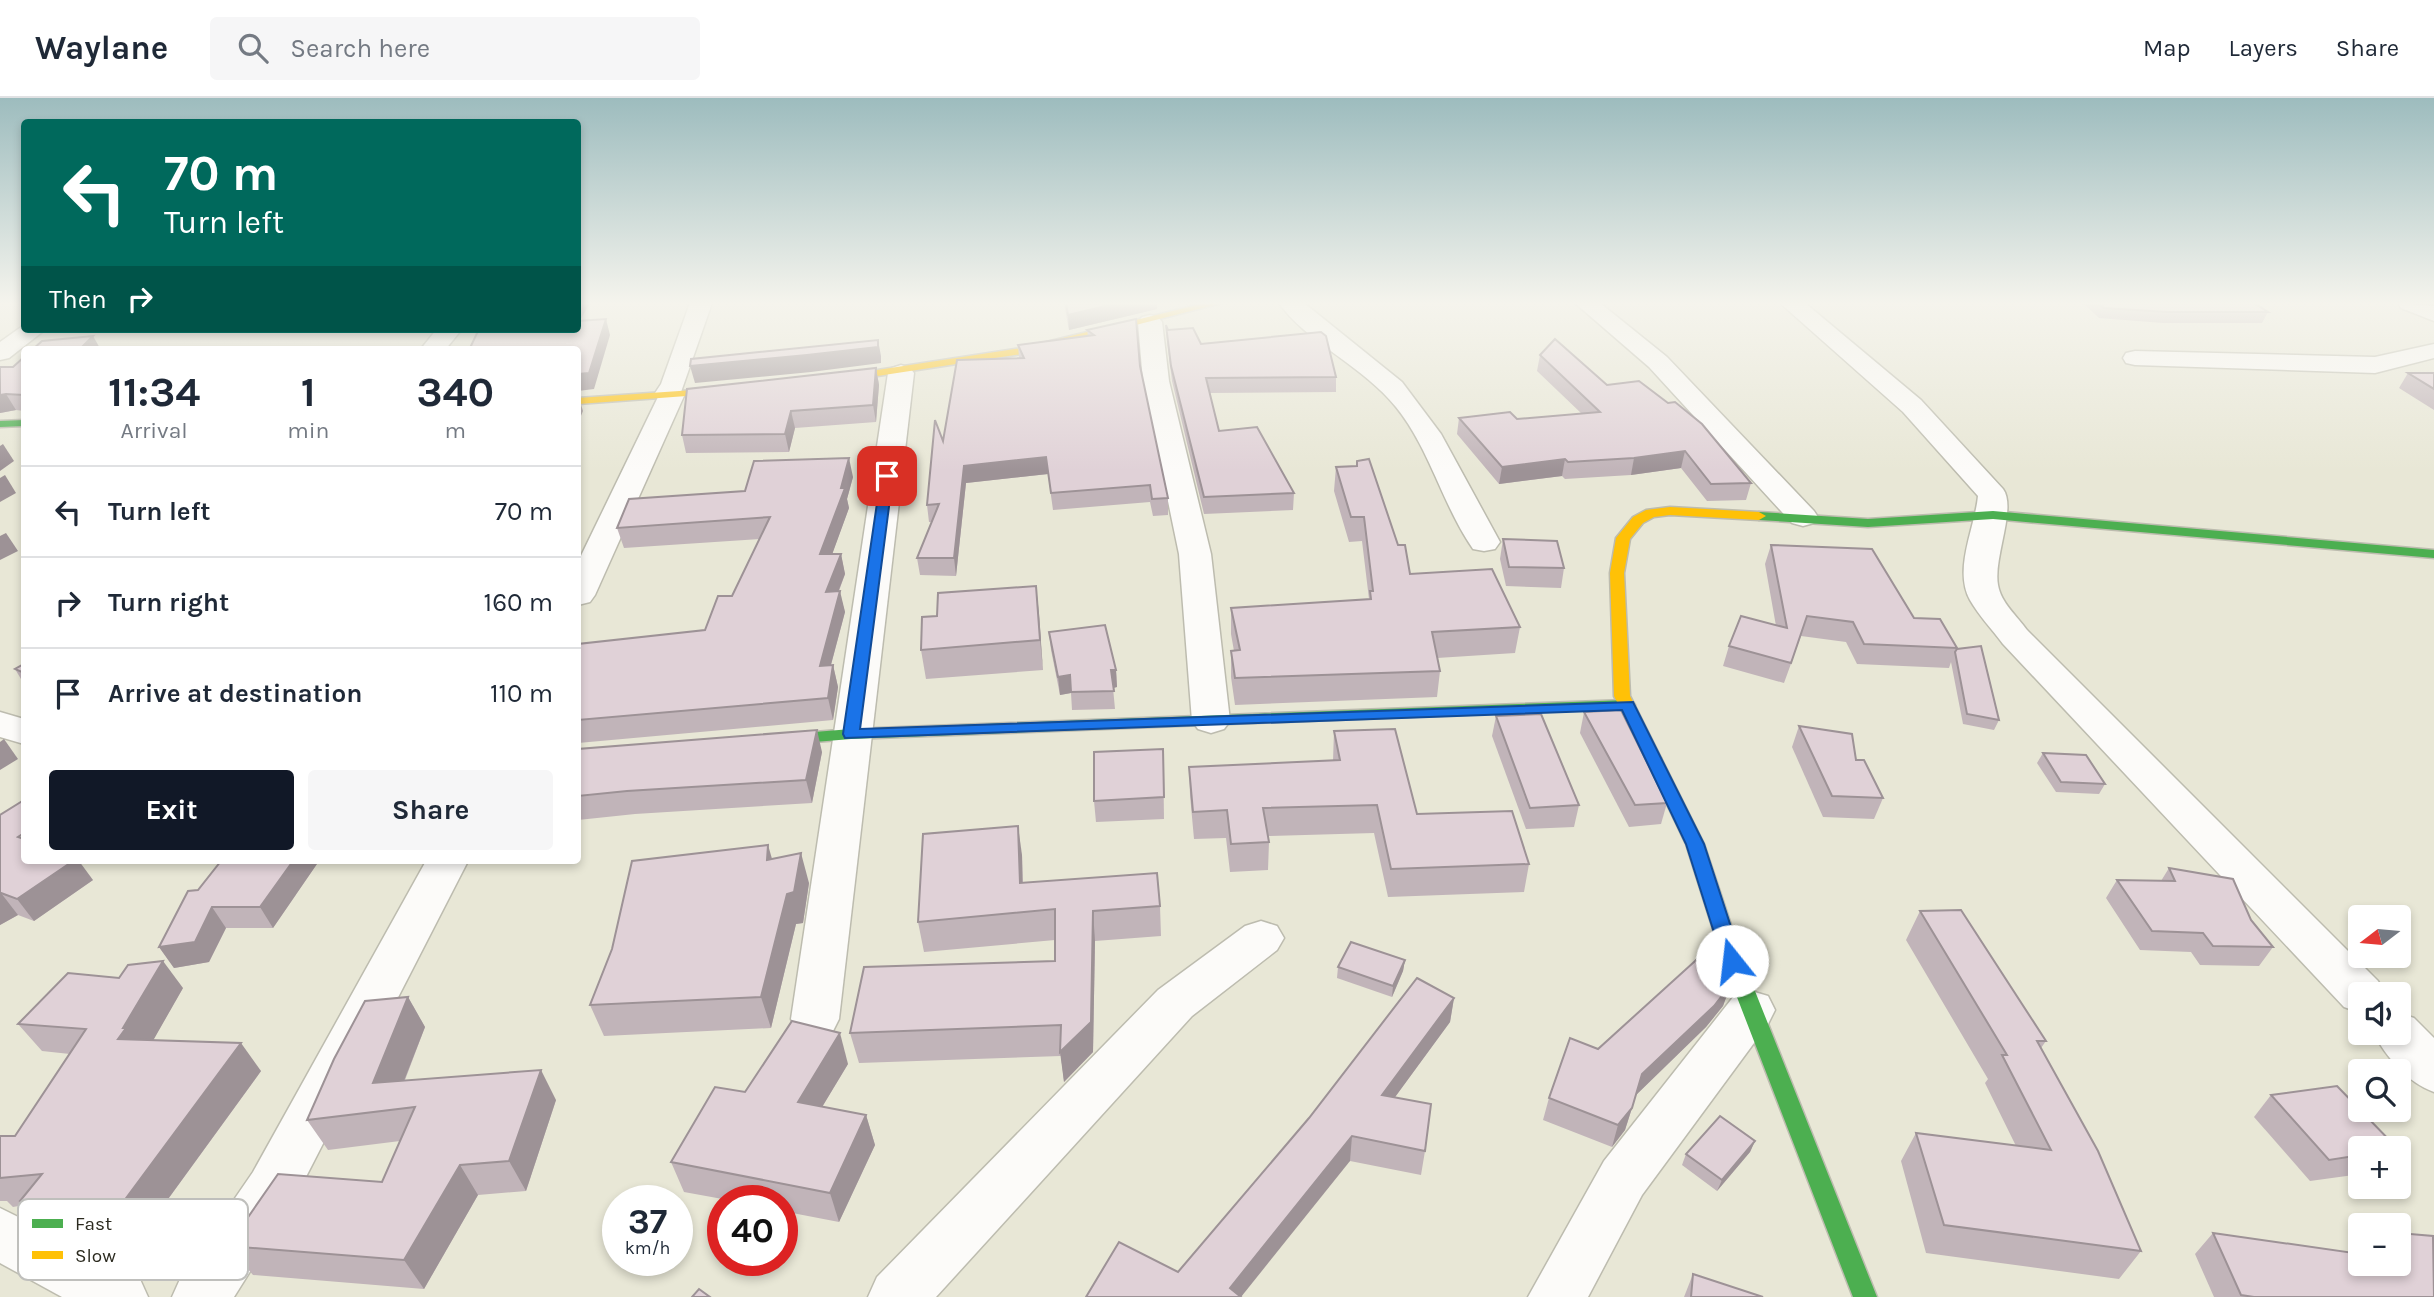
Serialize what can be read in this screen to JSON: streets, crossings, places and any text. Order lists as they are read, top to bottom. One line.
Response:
{"legend":["Fast","Slow"],"north":"left","page":{"header":"Waylane","search":"Search here","nav":["Map","Layers","Share"],"turn":["70 m","Turn left"],"then":"Then","eta":["11:34","Arrival","1","min","340","m"],"list":[{"name":"Turn left","value":"70 m"},{"name":"Turn right","value":"160 m"},{"name":"Arrive at destination","value":"110 m"}],"buttons":["Exit","Share"],"map_buttons":["+","−"],"speed":"37 km/h","limit":"40"}}
